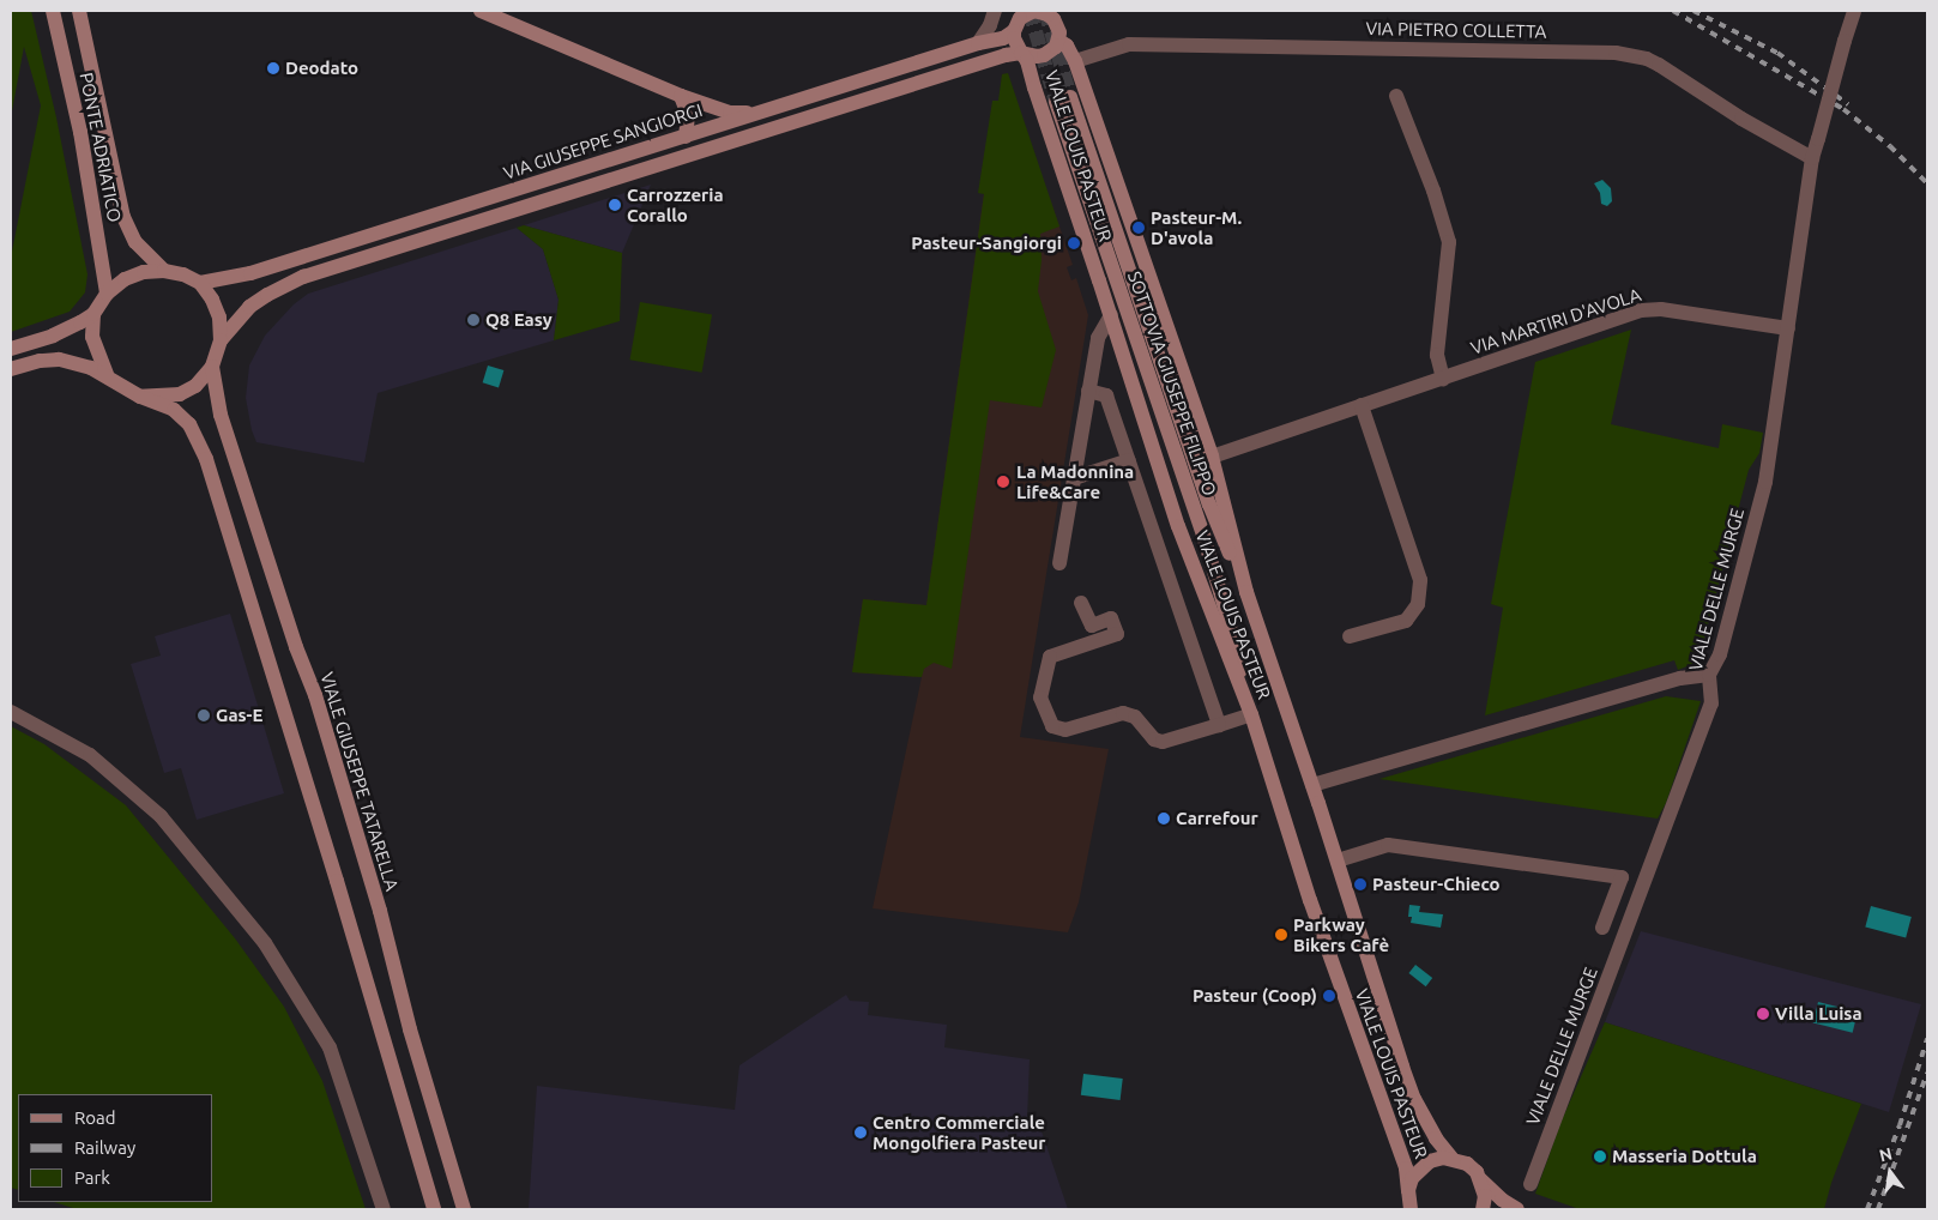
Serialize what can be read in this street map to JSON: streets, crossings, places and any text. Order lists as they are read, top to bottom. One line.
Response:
{"streets":{"main road":["VIA GIUSEPPE SANGIORGI","PONTE ADRIATICO","VIALE LOUIS PASTEUR","SOTTOVIA GIUSEPPE FILIPPO","VIALE GIUSEPPE TATARELLA"],"street":["VIA PIETRO COLLETTA","VIA MARTIRI D'AVOLA","VIALE DELLE MURGE"]},"crossings":[["VIA PIETRO COLLETTA","VIALE LOUIS PASTEUR"],["VIA PIETRO COLLETTA","VIALE DELLE MURGE"],["VIA GIUSEPPE SANGIORGI","PONTE ADRIATICO"],["VIA GIUSEPPE SANGIORGI","VIALE LOUIS PASTEUR"],["VIA GIUSEPPE SANGIORGI","VIALE GIUSEPPE TATARELLA"],["PONTE ADRIATICO","VIALE GIUSEPPE TATARELLA"],["VIALE LOUIS PASTEUR","VIA MARTIRI D'AVOLA"],["VIALE LOUIS PASTEUR","SOTTOVIA GIUSEPPE FILIPPO"],["VIA MARTIRI D'AVOLA","VIALE DELLE MURGE"]],"places":["Deodato","Carrozzeria Corallo","Pasteur-M. D'avola","Pasteur-Sangiorgi","Q8 Easy","La Madonnina Life&Care","Gas-E","Carrefour","Pasteur-Chieco","Parkway Bikers Cafè","Pasteur (Coop)","Villa Luisa","Centro Commerciale Mongolfiera Pasteur","Masseria Dottula"],"legend":["Road","Railway","Park"],"north":"top"}
